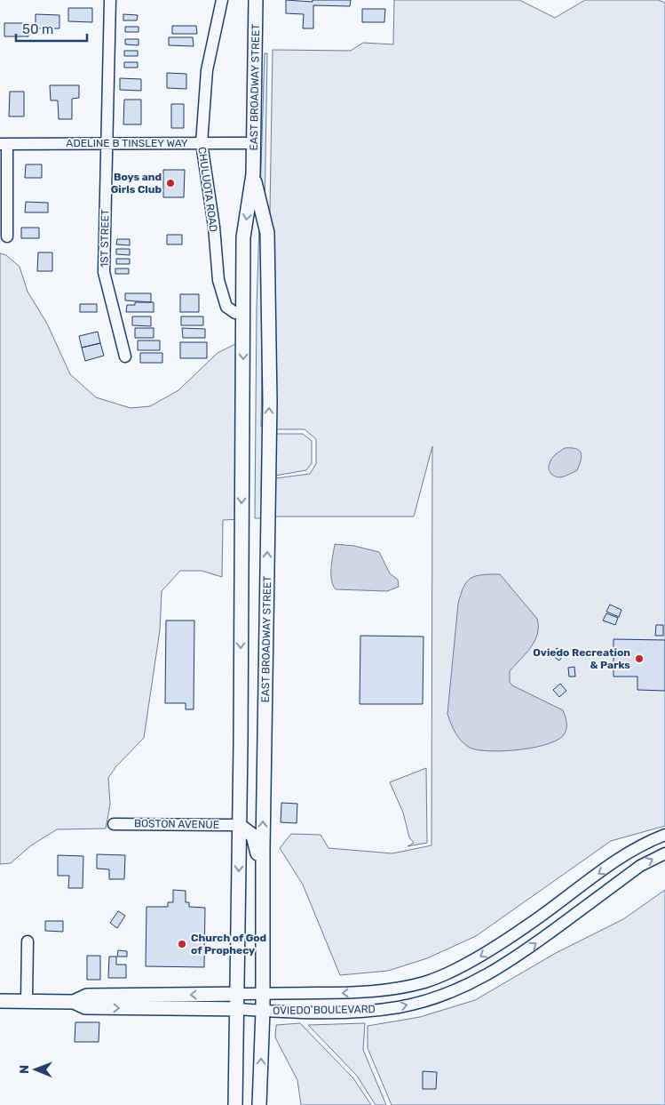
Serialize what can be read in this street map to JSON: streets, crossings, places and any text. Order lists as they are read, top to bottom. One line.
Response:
{"streets":{"main road":["EAST BROADWAY STREET","OVIEDO BOULEVARD"],"street":["ADELINE B TINSLEY WAY","CHULUOTA ROAD","1ST STREET","BOSTON AVENUE"]},"crossings":[["EAST BROADWAY STREET","ADELINE B TINSLEY WAY"],["EAST BROADWAY STREET","CHULUOTA ROAD"],["EAST BROADWAY STREET","BOSTON AVENUE"],["EAST BROADWAY STREET","OVIEDO BOULEVARD"],["ADELINE B TINSLEY WAY","CHULUOTA ROAD"],["ADELINE B TINSLEY WAY","1ST STREET"]],"places":["Boys and Girls Club","Oviedo Recreation & Parks","Church of God of Prophecy"],"scale_bar":"50 m","north":"left"}
